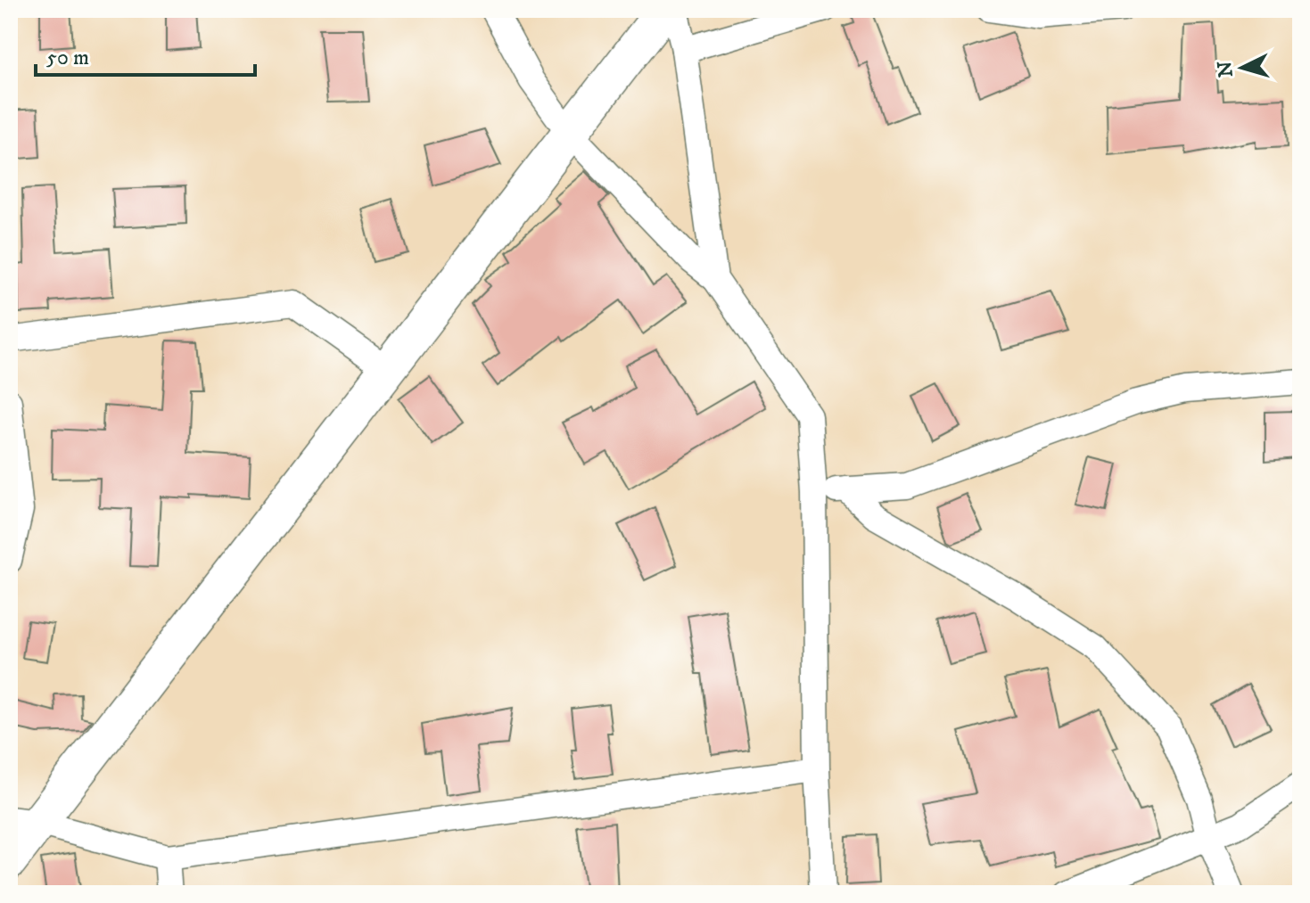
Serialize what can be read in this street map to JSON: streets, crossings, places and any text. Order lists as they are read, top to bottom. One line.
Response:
{"scale_bar":"50 m","north":"left"}
